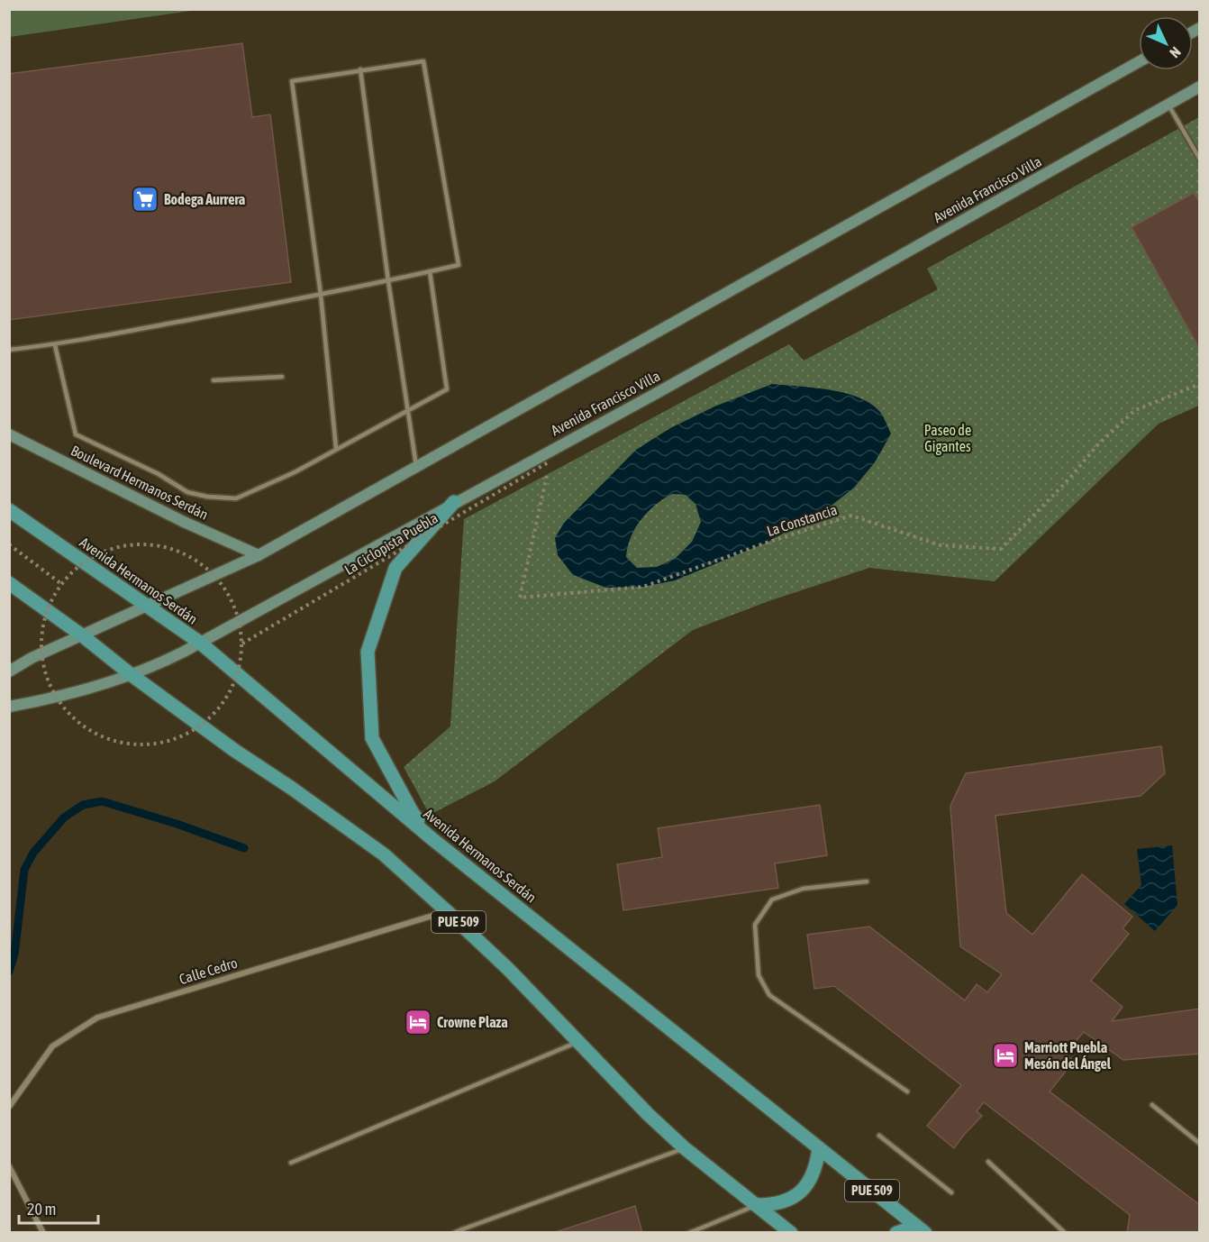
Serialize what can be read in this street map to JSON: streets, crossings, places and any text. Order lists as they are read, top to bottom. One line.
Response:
{"streets":{"main road":["Avenida Francisco Villa","Boulevard Hermanos Serdán","Avenida Hermanos Serdán","PUE 509"],"street":["Calle Cedro"],"path":["La Constancia","La Ciclopista Puebla"]},"crossings":[["Avenida Francisco Villa","Avenida Hermanos Serdán"],["Avenida Francisco Villa","PUE 509"],["La Constancia","La Ciclopista Puebla"],["PUE 509","Calle Cedro"]],"parks":["Paseo de Gigantes"],"places":{"supermarket":["Bodega Aurrera"],"hotel":["Crowne Plaza","Marriott Puebla Mesón del Ángel"]},"scale_bar":"20 m","north":"bottom right"}
